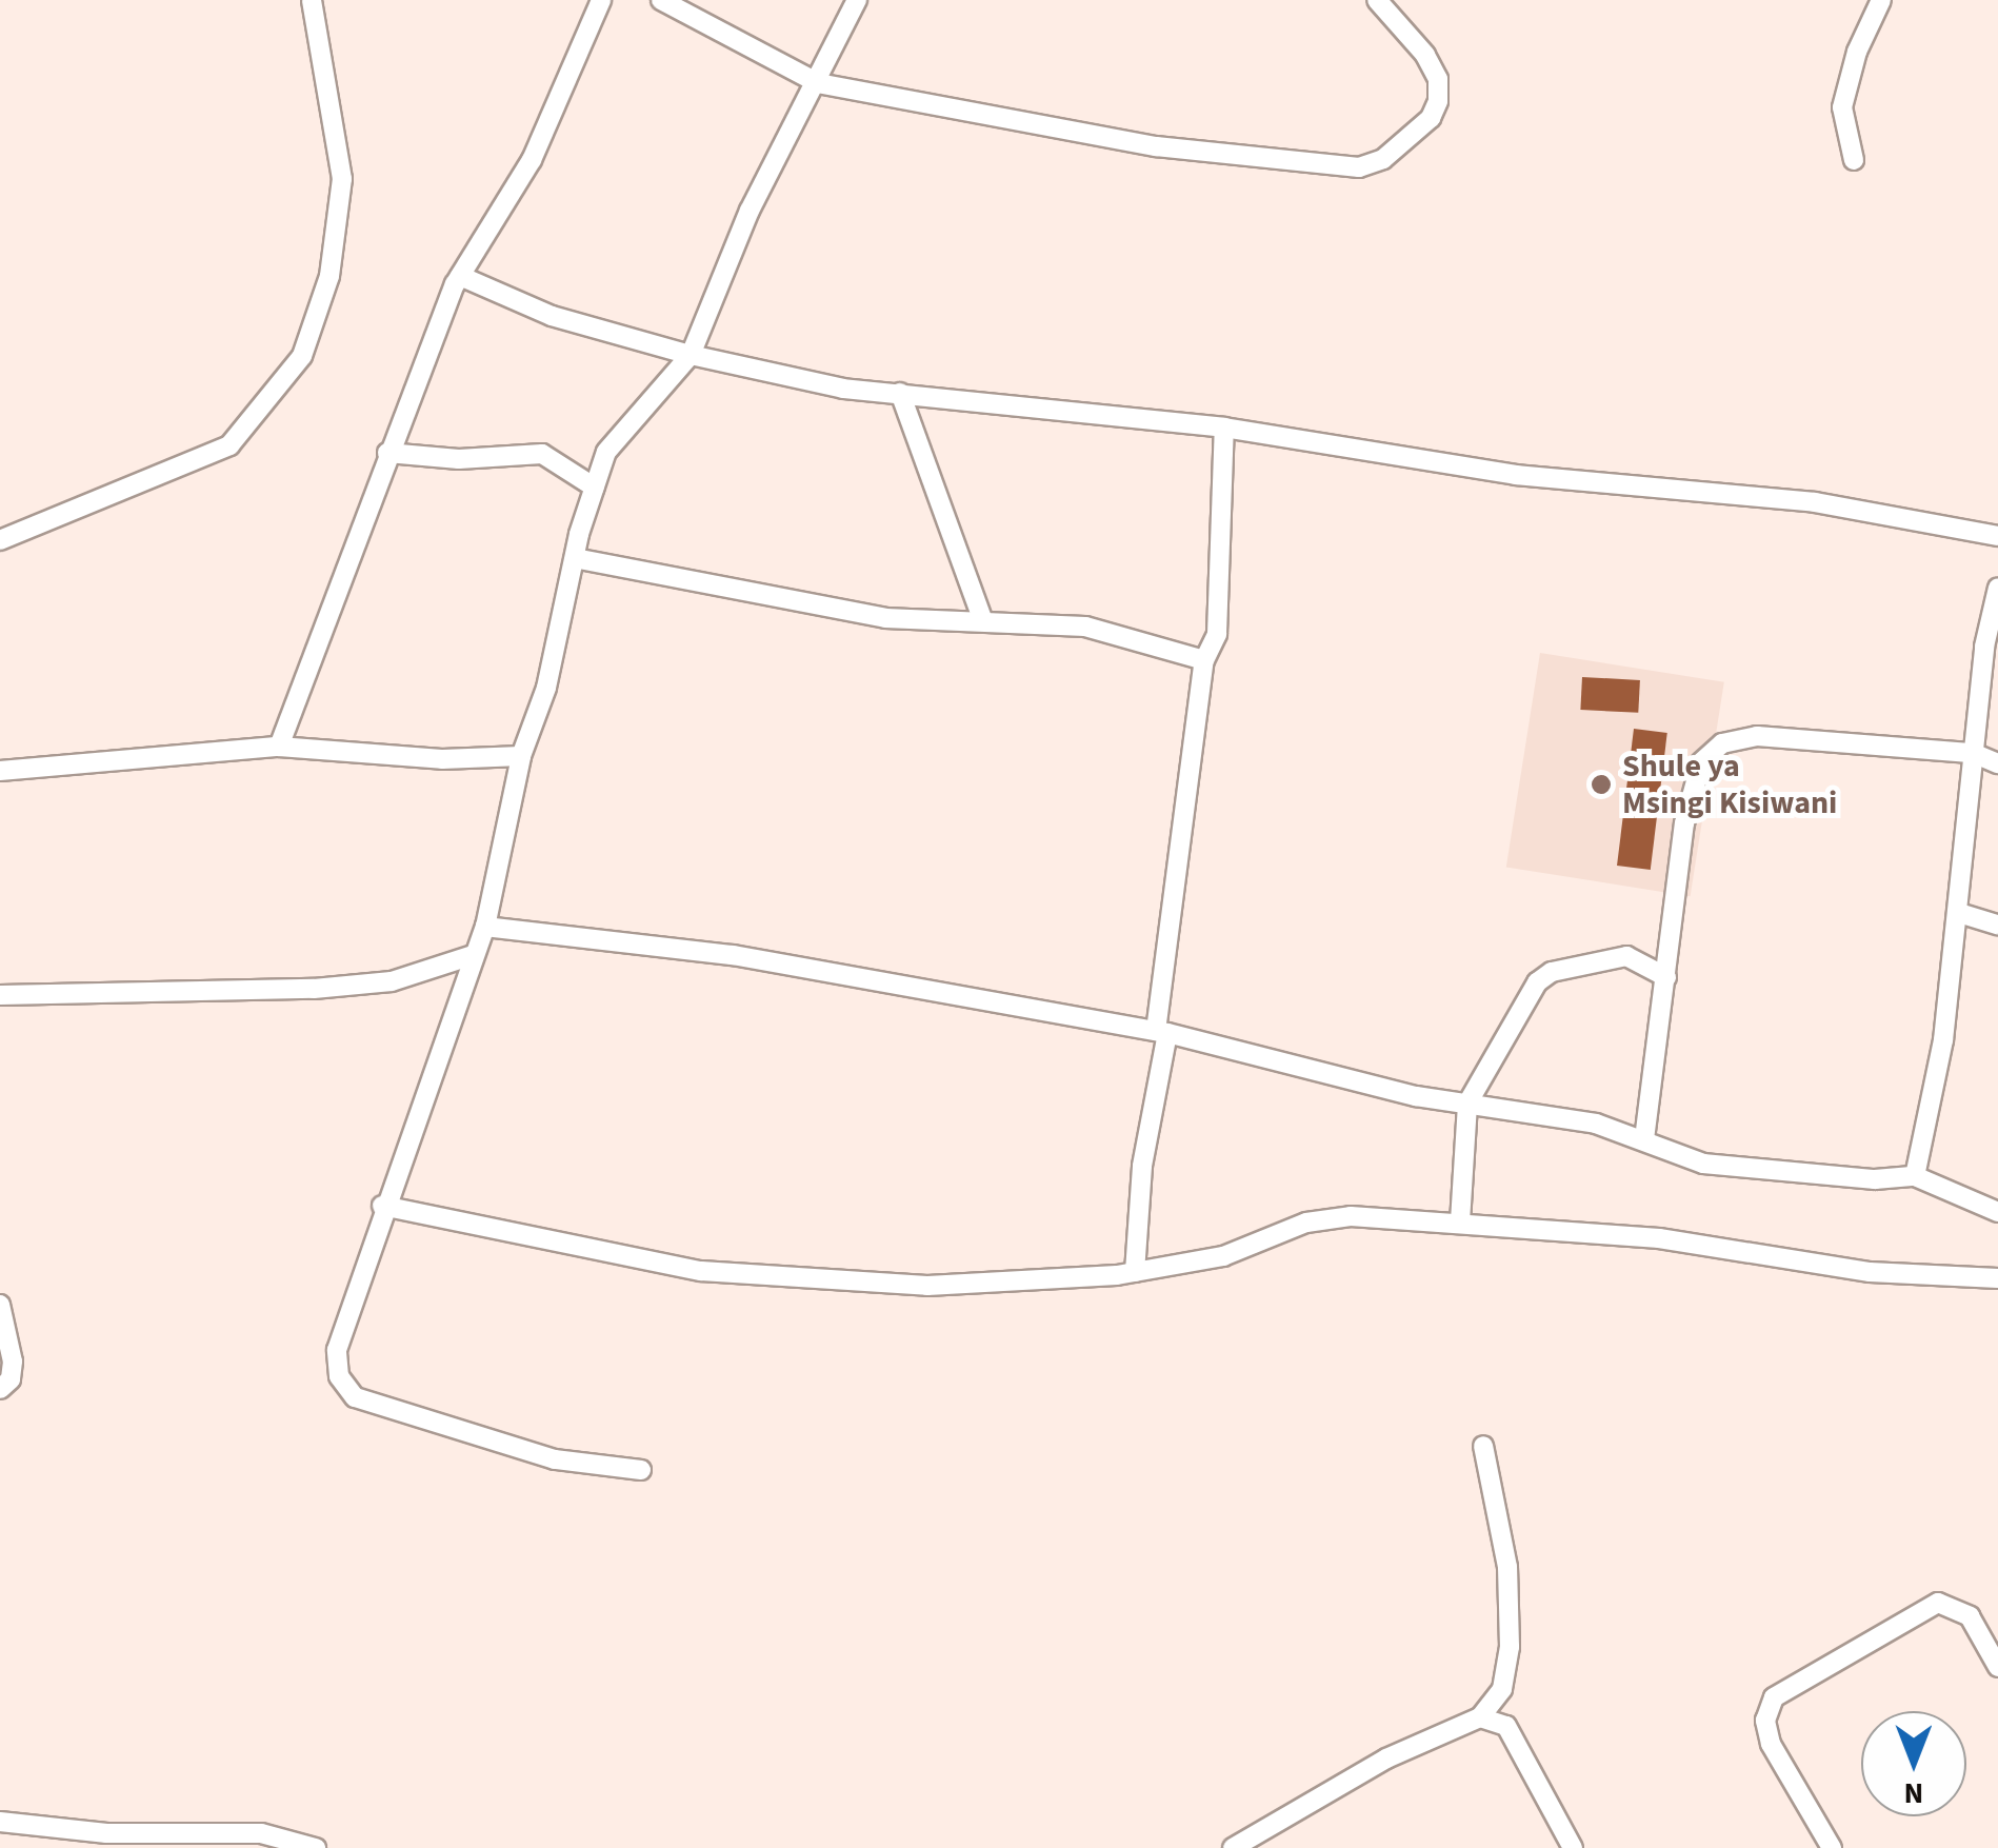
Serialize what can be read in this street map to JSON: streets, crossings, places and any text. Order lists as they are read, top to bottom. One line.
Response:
{"places":["Shule ya Msingi Kisiwani"],"north":"bottom"}
